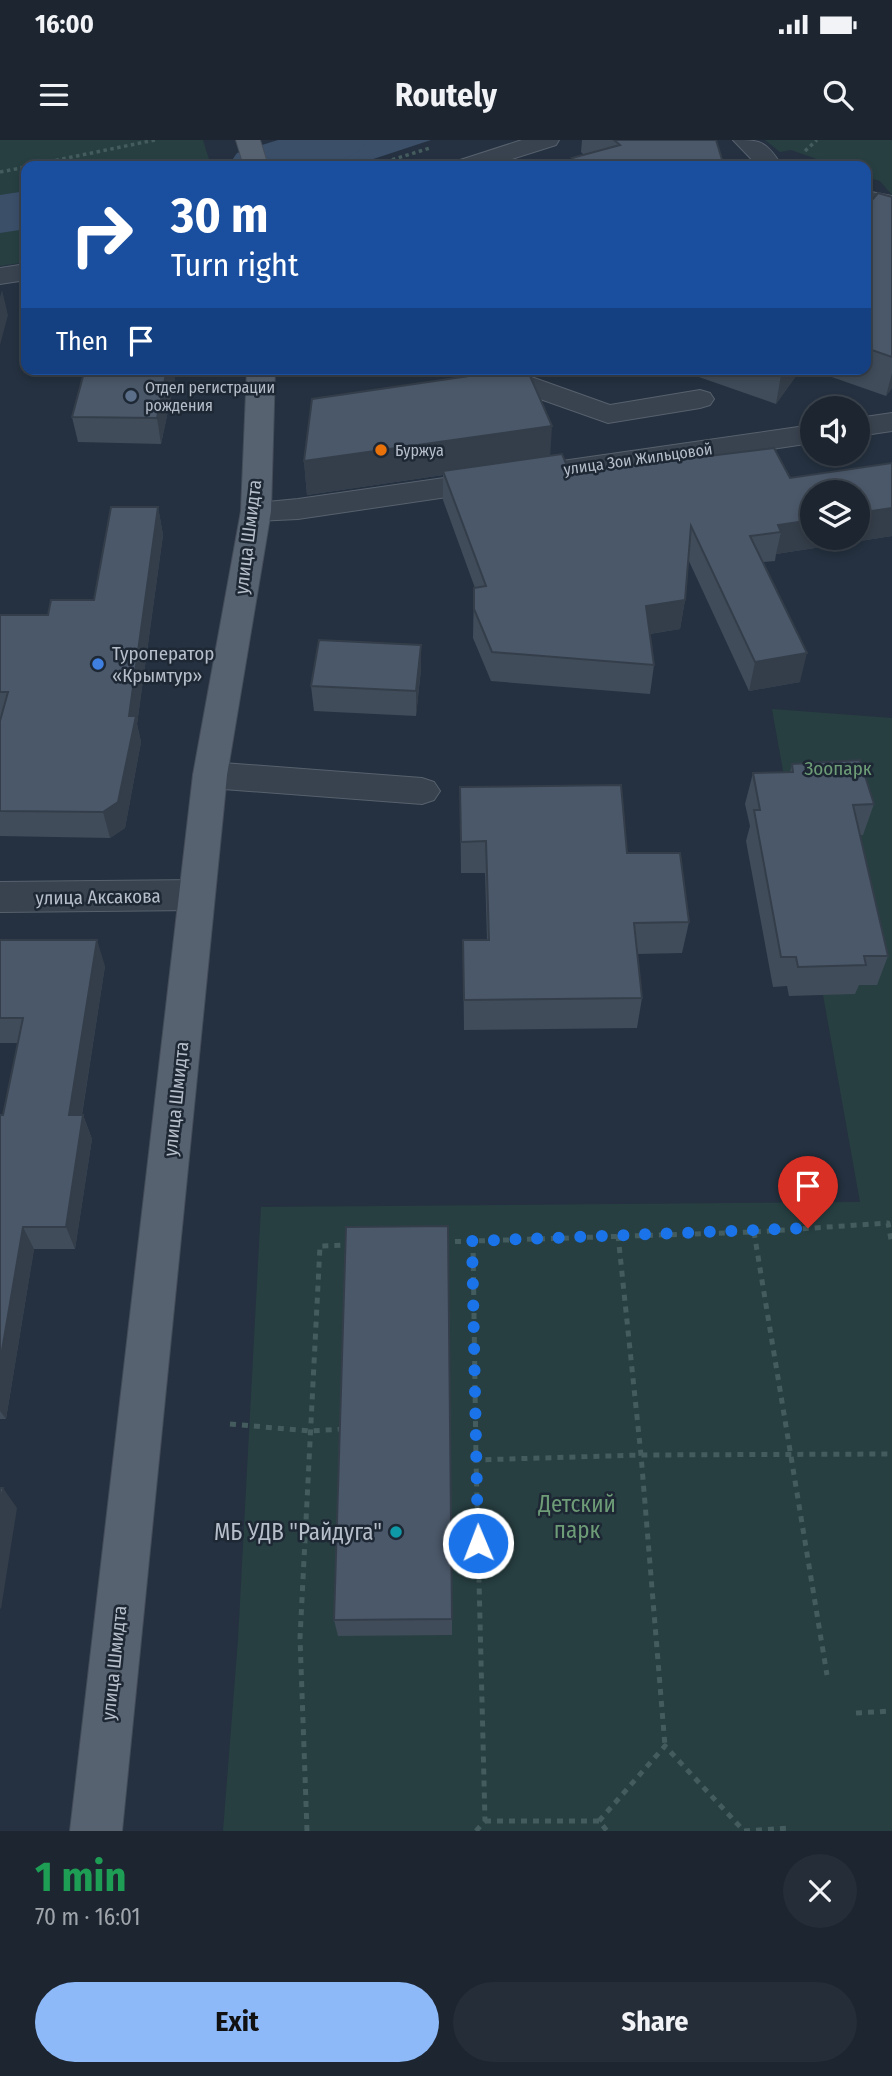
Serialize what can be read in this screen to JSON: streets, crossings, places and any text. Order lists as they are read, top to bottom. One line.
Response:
{"streets":{"main road":["улица Шмидта"],"street":["улица Зои Жильцовой","улица Аксакова"]},"crossings":[["улица Зои Жильцовой","улица Шмидта"],["улица Шмидта","улица Аксакова"]],"parks":["Зоопарк","Детский парк"],"places":["Отдел регистрации рождения","Буржуа","Туроператор «Крымтур»","МБ УДВ \"Райдуга\""],"page":{"status":"16:00","header":"Routely","turn":["30 m","Turn right"],"then":"Then","heading":["1 min","70 m · 16:01"],"buttons":["Exit","Share"]}}
